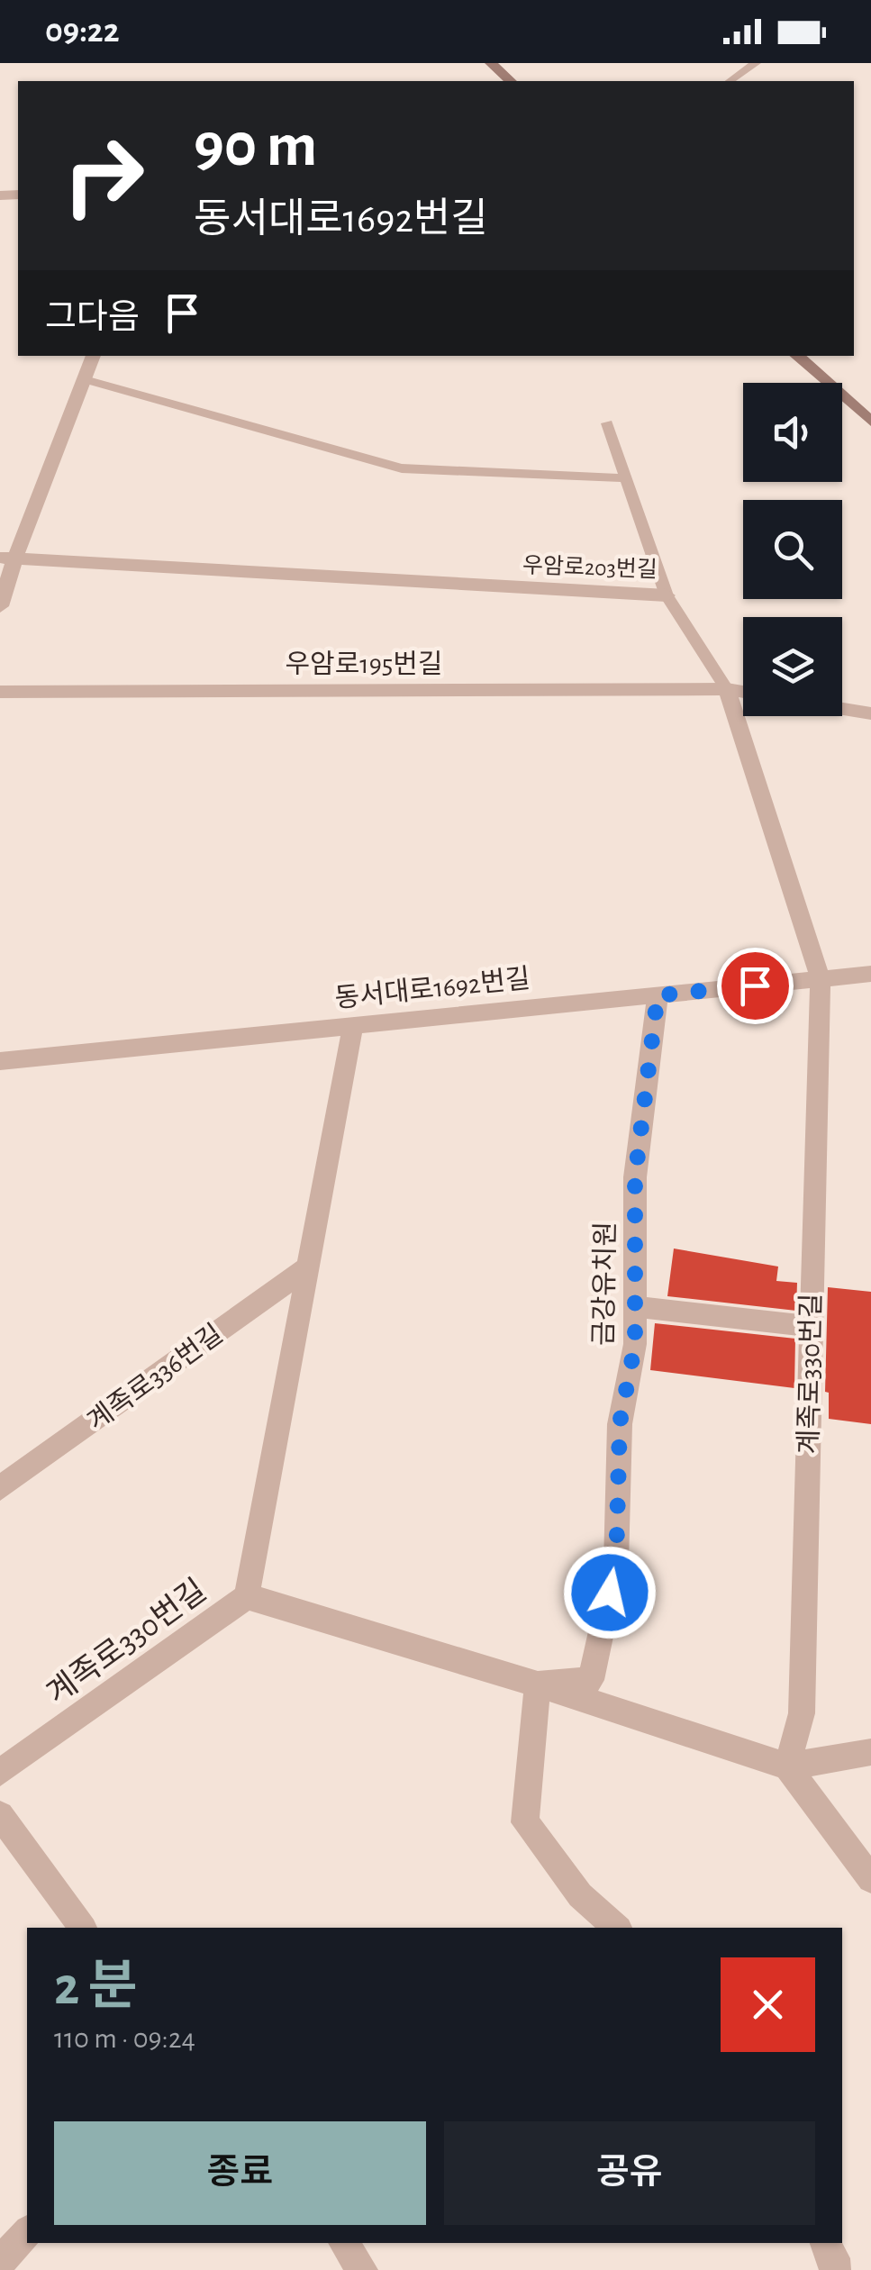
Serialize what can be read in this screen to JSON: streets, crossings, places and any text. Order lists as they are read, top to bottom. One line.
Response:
{"streets":{"street":["우암로203번길","우암로195번길","동서대로1692번길","금강유치원","계족로330번길","계족로336번길"]},"crossings":[["동서대로1692번길","금강유치원"],["동서대로1692번길","계족로330번길"],["금강유치원","계족로330번길"],["계족로330번길","계족로336번길"]],"page":{"status":"09:22","turn":["90 m","동서대로1692번길"],"then":"그다음","heading":["2 분","110 m · 09:24"],"buttons":["종료","공유"]}}
